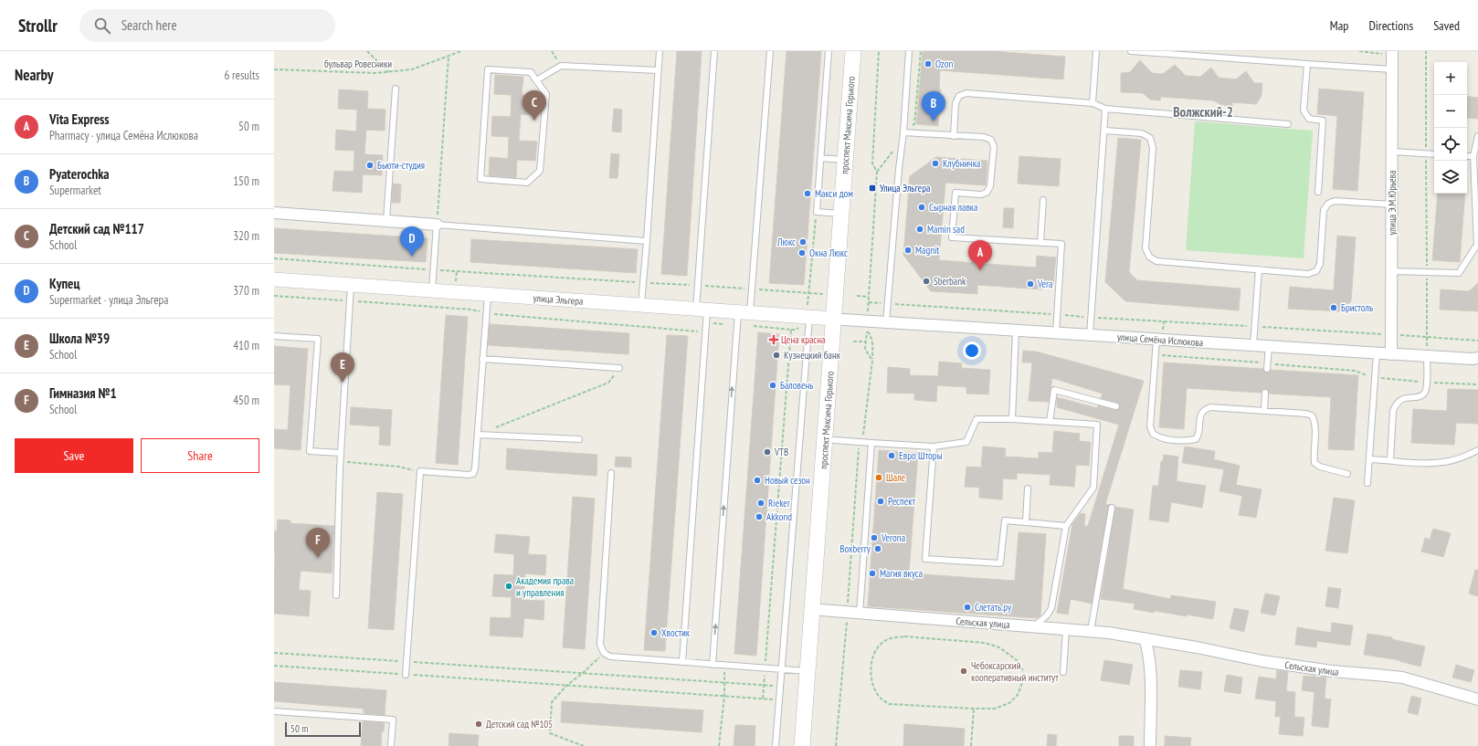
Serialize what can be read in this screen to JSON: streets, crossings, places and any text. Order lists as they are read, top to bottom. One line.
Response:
{"streets":{"main road":["проспект Максима Горького"],"street":["улица Э.М.Юрьева","улица Эльгера","улица Семёна Ислюкова","Сельская улица"],"path":["бульвар Ровесники"]},"crossings":[["проспект Максима Горького","улица Эльгера"],["проспект Максима Горького","улица Семёна Ислюкова"],["проспект Максима Горького","Сельская улица"],["улица Э.М.Юрьева","улица Семёна Ислюкова"],["улица Эльгера","улица Семёна Ислюкова"]],"districts":["Волжский-2"],"places":{"other":["Ozon","Клубничка","Бьюти-студия","Макси дом","Сырная лавка","Mamin sad","Люкс","Magnit","Окна Люкс","Sberbank","Vera","Бристоль","Кузнецкий банк","Баловень","VTB","Евро Шторы","Шале","Новый сезон","Респект","Rieker","Akkond","Verona","Boxberry","Магия вкуса","Академия права и управления","Слетать.ру","Хвостик","Чебоксарский кооперативный институт","Детский сад №105"],"transit":["Улица Эльгера"],"health":["Цена красна"]},"scale_bar":"50 m","page":{"header":"Strollr","search":"Search here","nav":["Map","Directions","Saved"],"heading":["Nearby","6 results"],"map_buttons":["+","−"],"pins":["C","B","D","A","E","F"],"list":[{"mark":"A","name":"Vita Express","note":"Pharmacy · улица Семёна Ислюкова","value":"50 m"},{"mark":"B","name":"Pyaterochka","note":"Supermarket","value":"150 m"},{"mark":"C","name":"Детский сад №117","note":"School","value":"320 m"},{"mark":"D","name":"Купец","note":"Supermarket · улица Эльгера","value":"370 m"},{"mark":"E","name":"Школа №39","note":"School","value":"410 m"},{"mark":"F","name":"Гимназия №1","note":"School","value":"450 m"}],"buttons":["Save","Share"],"scale":"50 m"}}
